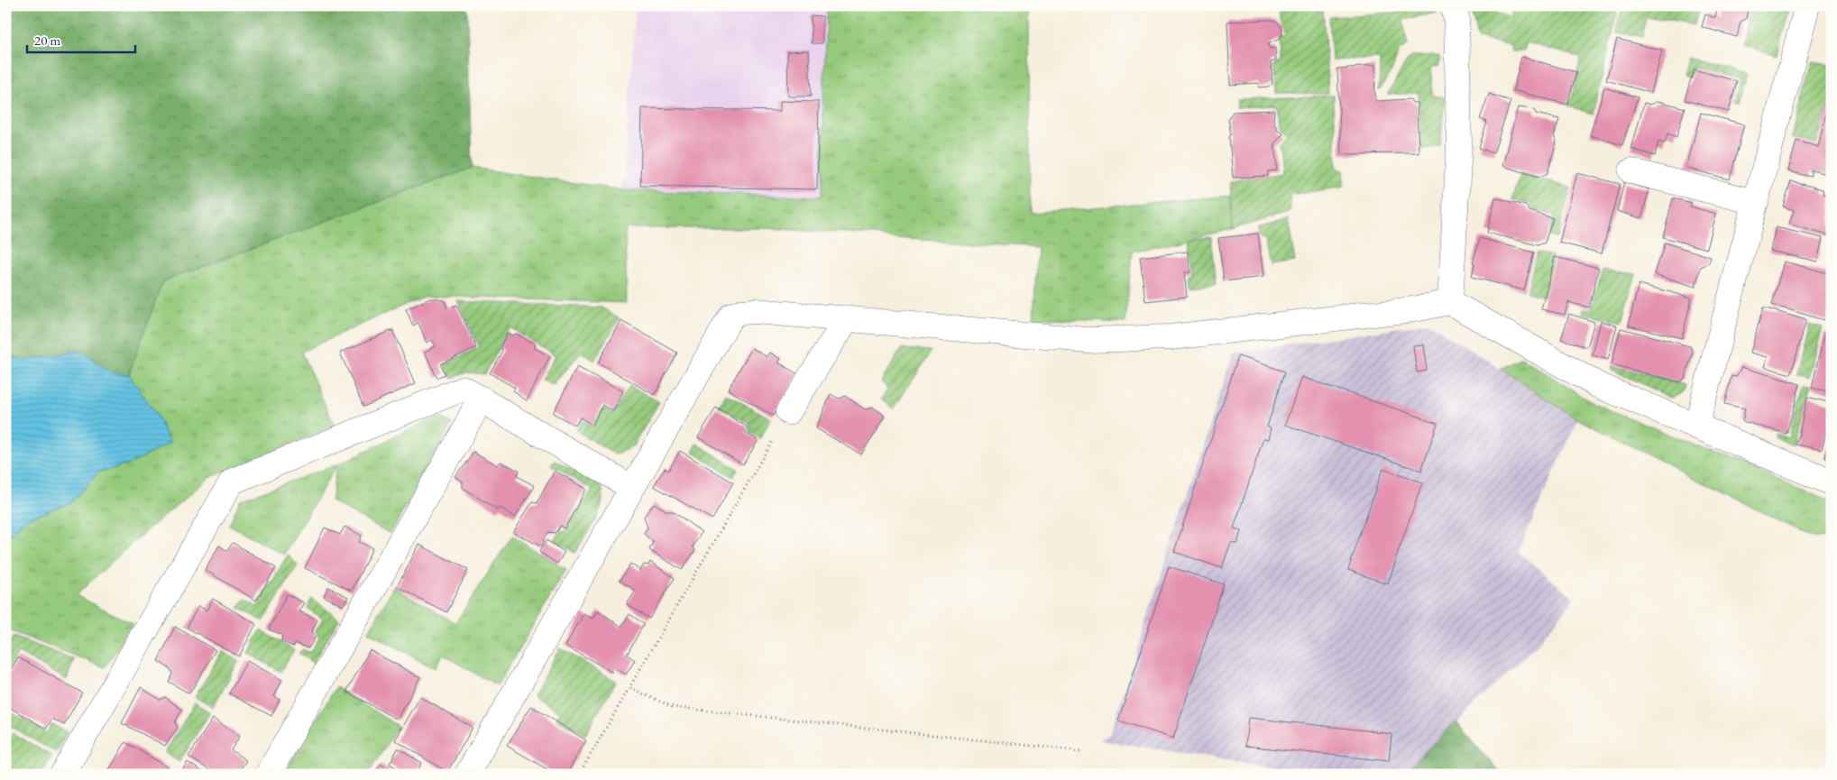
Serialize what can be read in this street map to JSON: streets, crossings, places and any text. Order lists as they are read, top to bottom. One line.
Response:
{"scale_bar":"20 m"}
